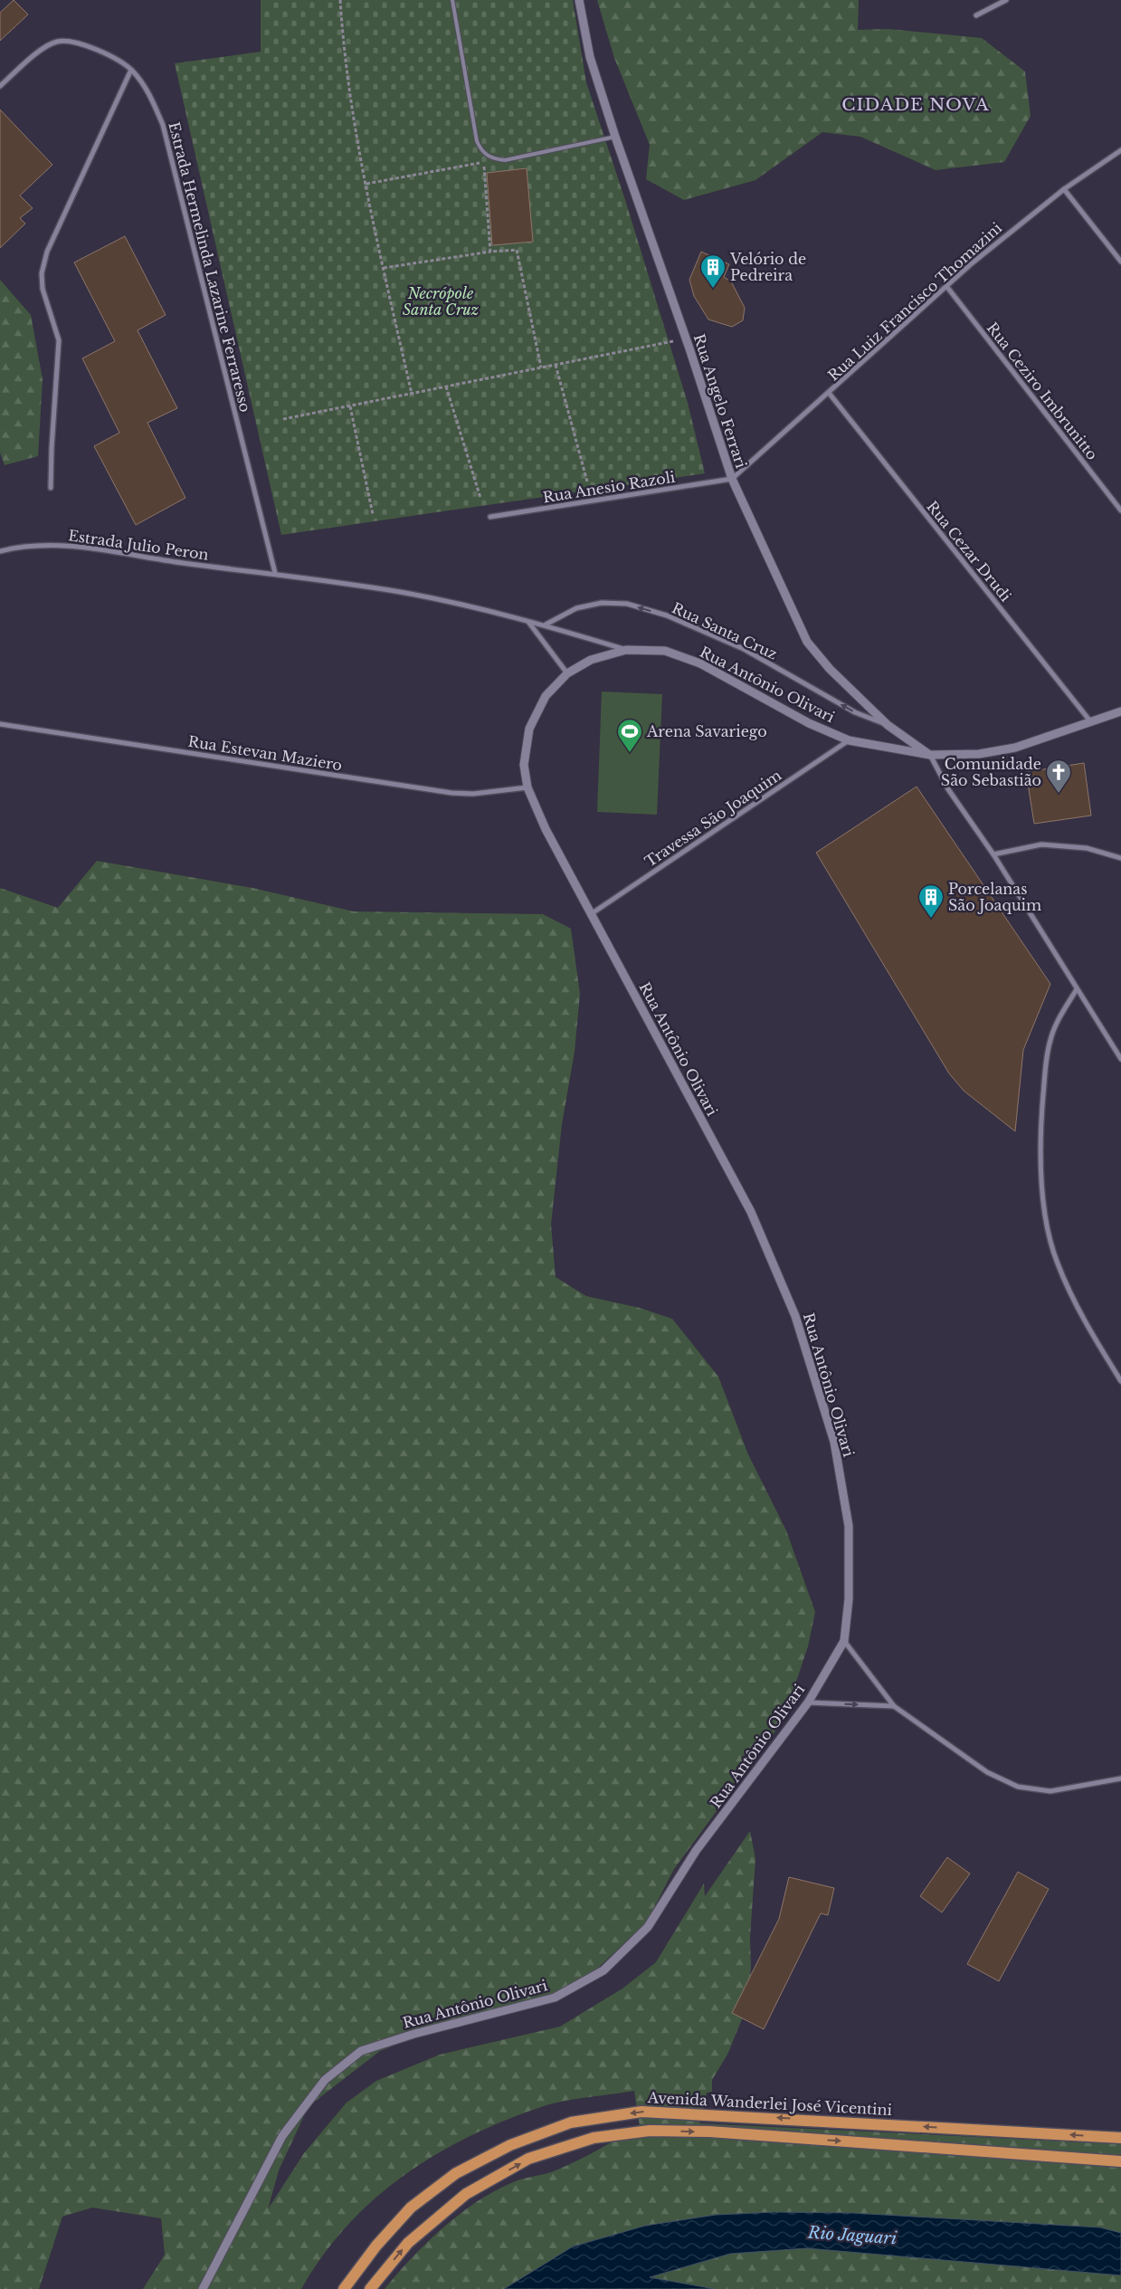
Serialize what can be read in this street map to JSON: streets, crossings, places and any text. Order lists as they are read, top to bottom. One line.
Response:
{"streets":{"main road":["Avenida Wanderlei José Vicentini"],"street":["Estrada Hermelinda Lazarine Ferraresso","Rua Luiz Francisco Thomazini","Rua Ceziro Imbrunitto","Rua Angelo Ferrari","Rua Anesio Razoli","Estrada Julio Peron","Rua Cezar Drudi","Rua Santa Cruz","Rua Antônio Olivari","Rua Estevan Maziero","Travessa São Joaquim"]},"crossings":[["Estrada Hermelinda Lazarine Ferraresso","Estrada Julio Peron"],["Rua Luiz Francisco Thomazini","Rua Ceziro Imbrunitto"],["Rua Luiz Francisco Thomazini","Rua Angelo Ferrari"],["Rua Luiz Francisco Thomazini","Rua Anesio Razoli"],["Rua Luiz Francisco Thomazini","Rua Cezar Drudi"],["Rua Angelo Ferrari","Rua Anesio Razoli"],["Rua Angelo Ferrari","Rua Santa Cruz"],["Rua Angelo Ferrari","Rua Antônio Olivari"],["Estrada Julio Peron","Rua Santa Cruz"],["Estrada Julio Peron","Rua Antônio Olivari"],["Rua Cezar Drudi","Rua Antônio Olivari"],["Rua Antônio Olivari","Rua Estevan Maziero"],["Rua Antônio Olivari","Travessa São Joaquim"]],"one_way":["Rua Santa Cruz"],"districts":["CIDADE NOVA"],"water":["Rio Jaguari"],"parks":["Necrópole Santa Cruz"],"places":{"building":["Velório de Pedreira","Porcelanas São Joaquim"],"sports":["Arena Savariego"],"church":["Comunidade São Sebastião"]}}
